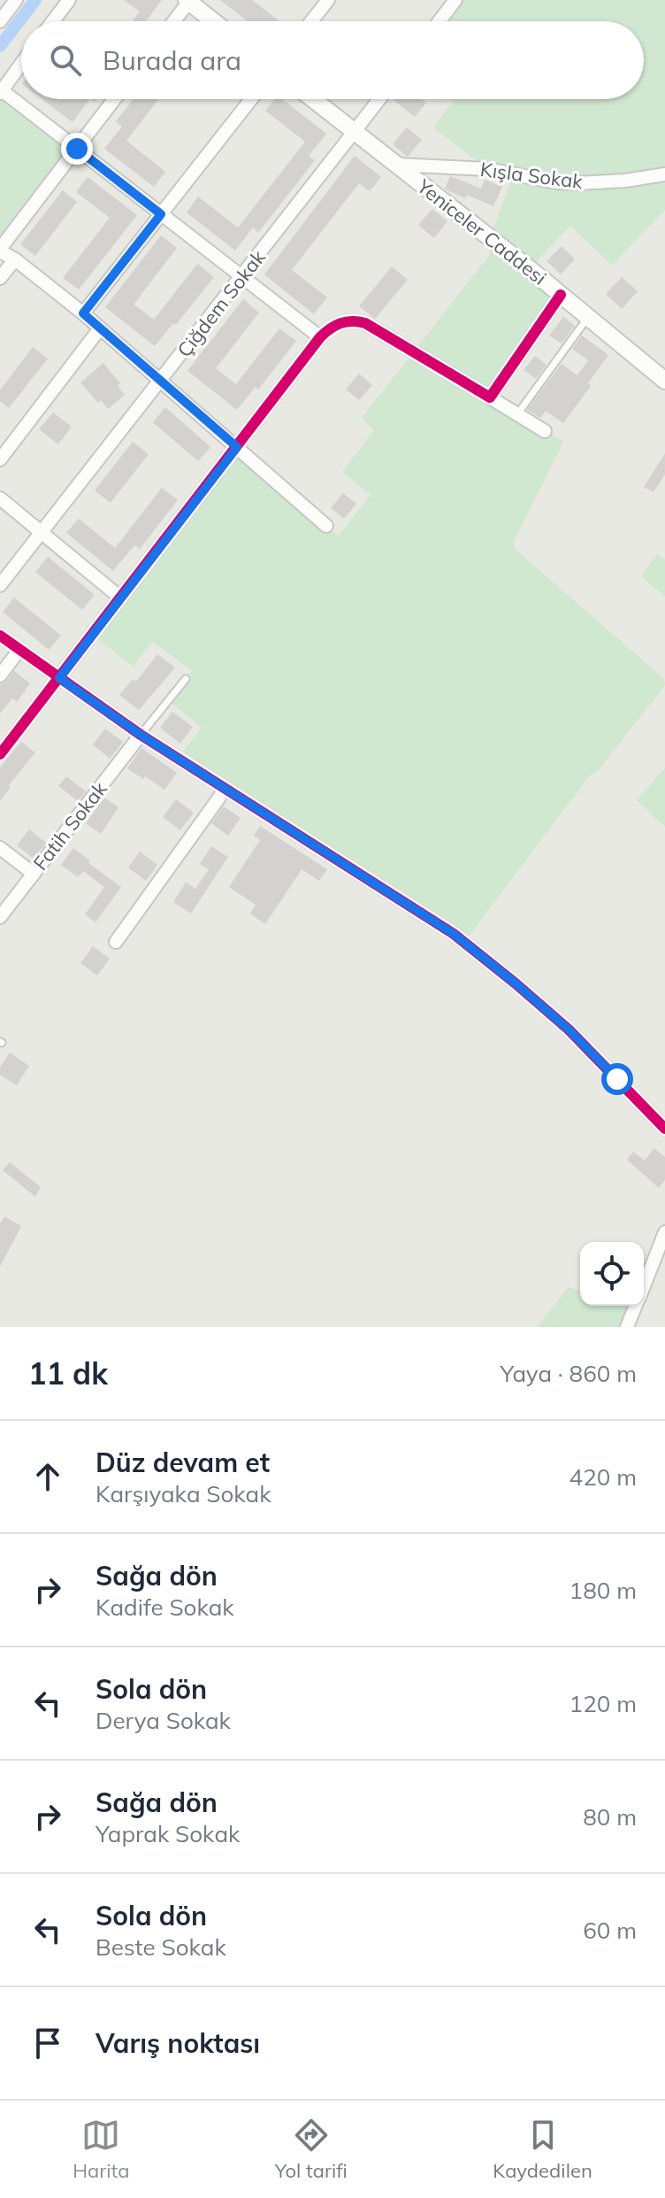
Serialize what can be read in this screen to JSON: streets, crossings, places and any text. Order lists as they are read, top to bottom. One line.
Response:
{"streets":{"street":["Kışla Sokak","Yeniceler Caddesi","Çiğdem Sokak","Fatih Sokak"]},"crossings":[["Kışla Sokak","Yeniceler Caddesi"],["Yeniceler Caddesi","Çiğdem Sokak"]],"page":{"search":"Burada ara","heading":["11 dk","Yaya · 860 m"],"list":[["Düz devam et","Karşıyaka Sokak","420 m"],["Sağa dön","Kadife Sokak","180 m"],["Sola dön","Derya Sokak","120 m"],["Sağa dön","Yaprak Sokak","80 m"],["Sola dön","Beste Sokak","60 m"],"Varış noktası"],"nav":["Harita","Yol tarifi","Kaydedilen"]}}
